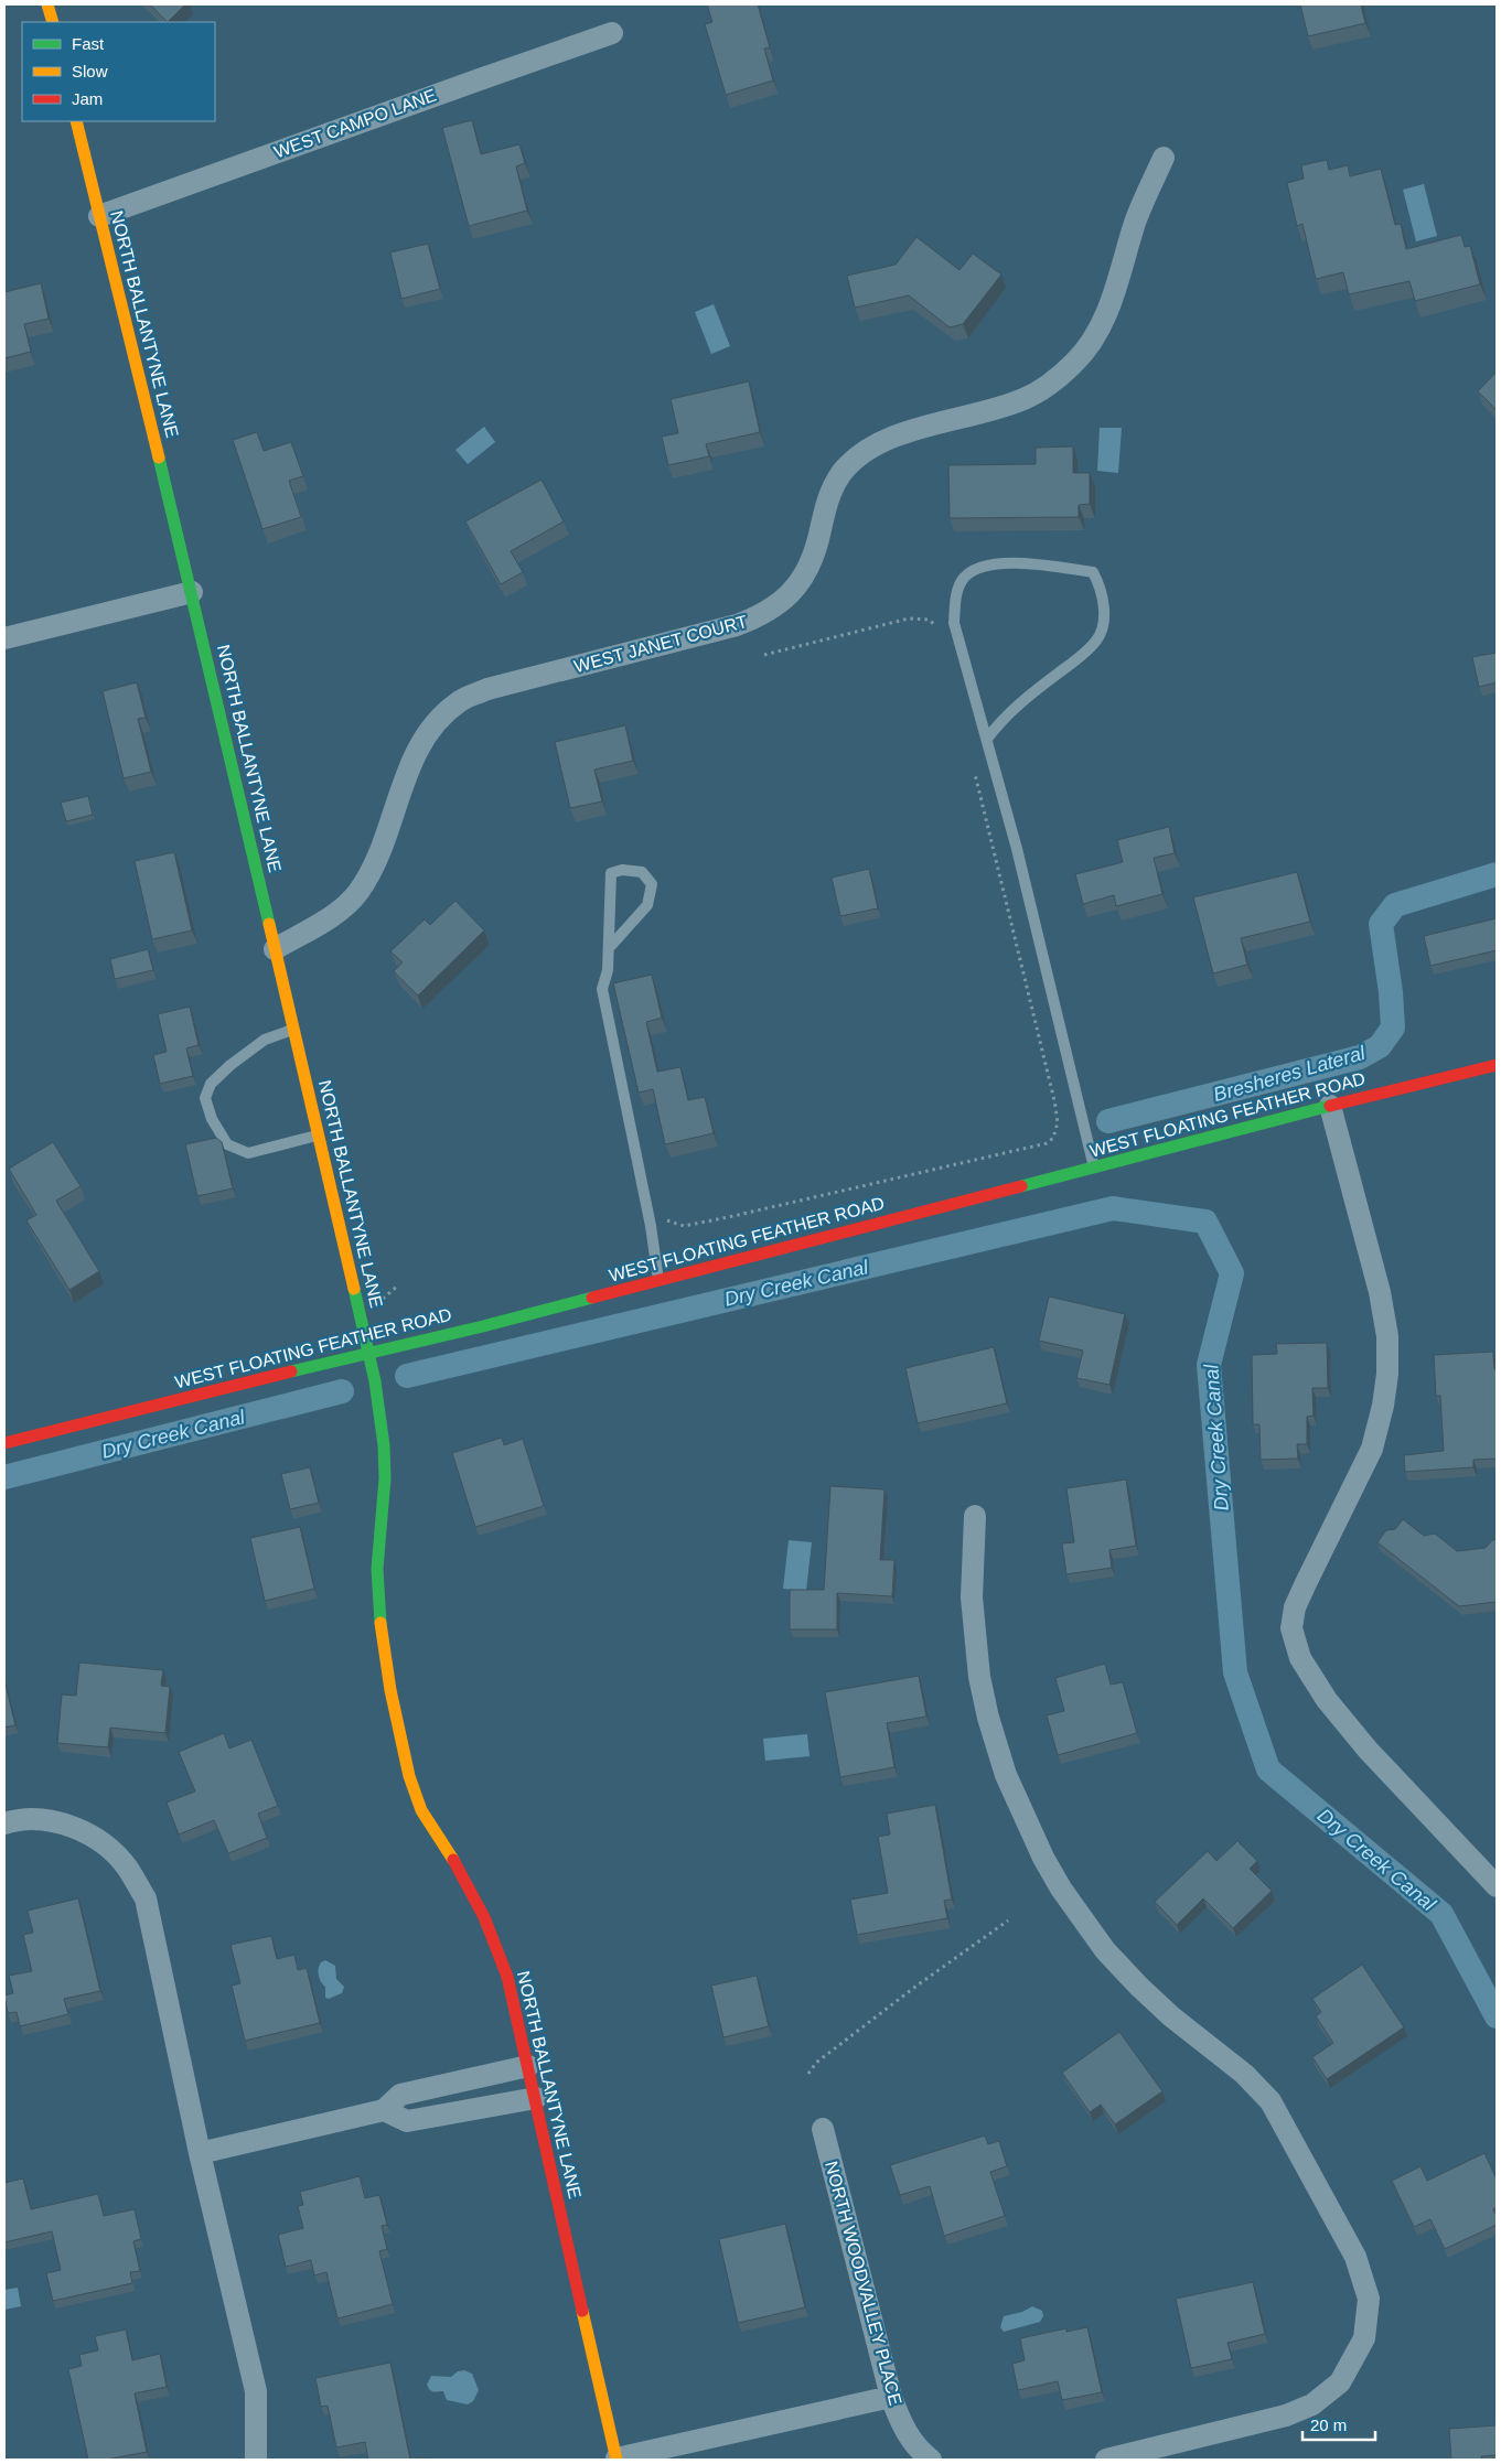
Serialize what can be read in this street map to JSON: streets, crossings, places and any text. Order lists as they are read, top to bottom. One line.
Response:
{"streets":{"street":["WEST CAMPO LANE","NORTH BALLANTYNE LANE","WEST JANET COURT","WEST FLOATING FEATHER ROAD","NORTH WOODVALLEY PLACE"]},"crossings":[["WEST CAMPO LANE","NORTH BALLANTYNE LANE"],["NORTH BALLANTYNE LANE","WEST JANET COURT"],["NORTH BALLANTYNE LANE","WEST FLOATING FEATHER ROAD"]],"water":["Bresheres Lateral","Dry Creek Canal"],"legend":["Fast","Slow","Jam"],"scale_bar":"20 m"}
